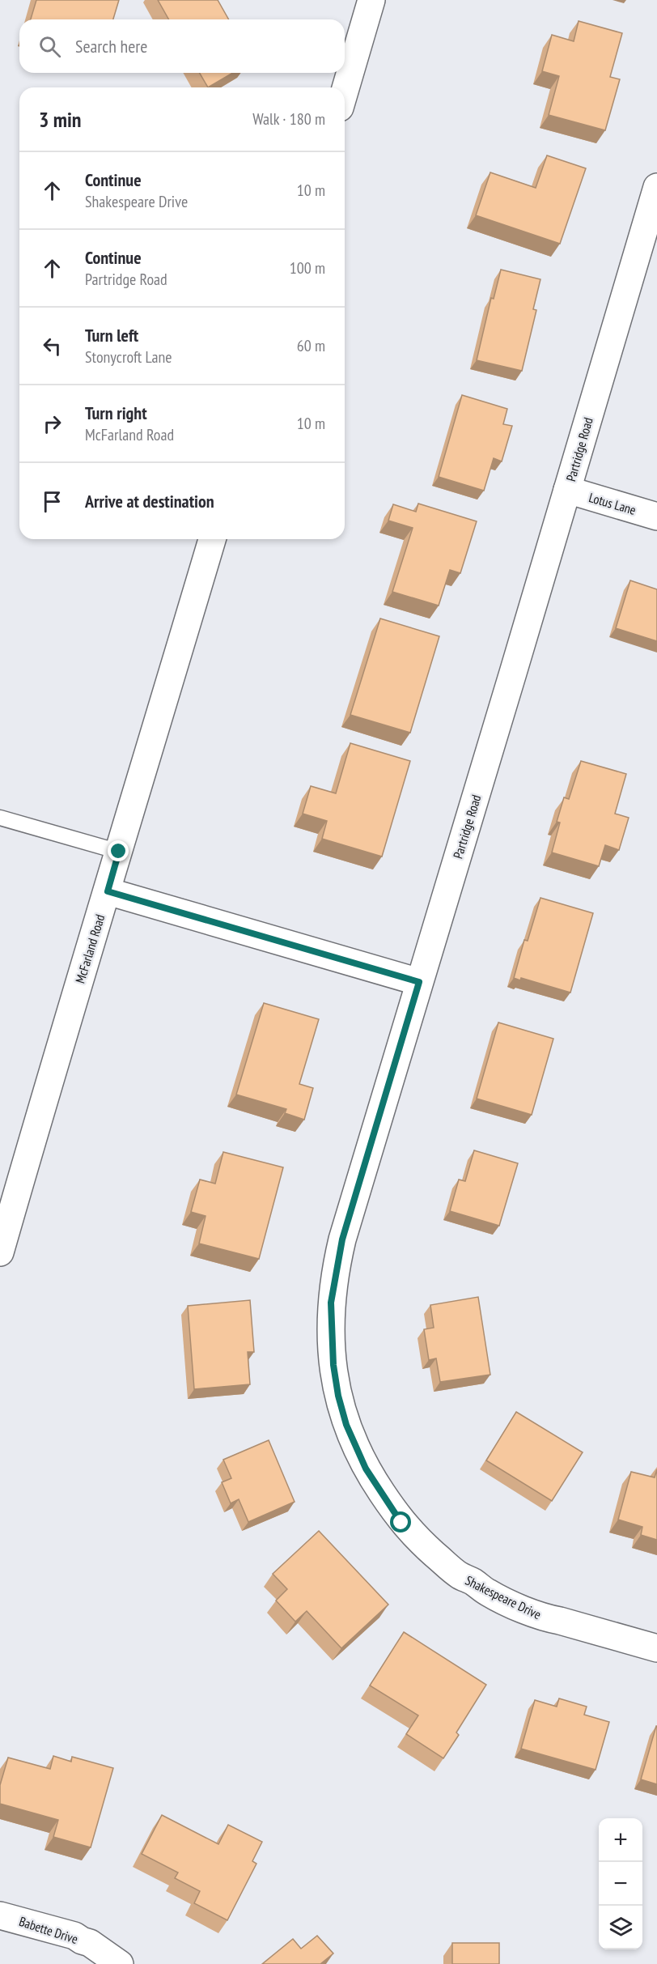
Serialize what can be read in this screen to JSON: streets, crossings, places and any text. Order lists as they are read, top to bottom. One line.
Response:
{"streets":{"street":["Partridge Road","Lotus Lane","McFarland Road","Shakespeare Drive","Babette Drive"]},"crossings":[["Partridge Road","Lotus Lane"],["Partridge Road","Shakespeare Drive"]],"page":{"search":"Search here","heading":["3 min","Walk · 180 m"],"list":[["Continue","Shakespeare Drive","10 m"],["Continue","Partridge Road","100 m"],["Turn left","Stonycroft Lane","60 m"],["Turn right","McFarland Road","10 m"],"Arrive at destination"],"map_buttons":["+","−"]}}
